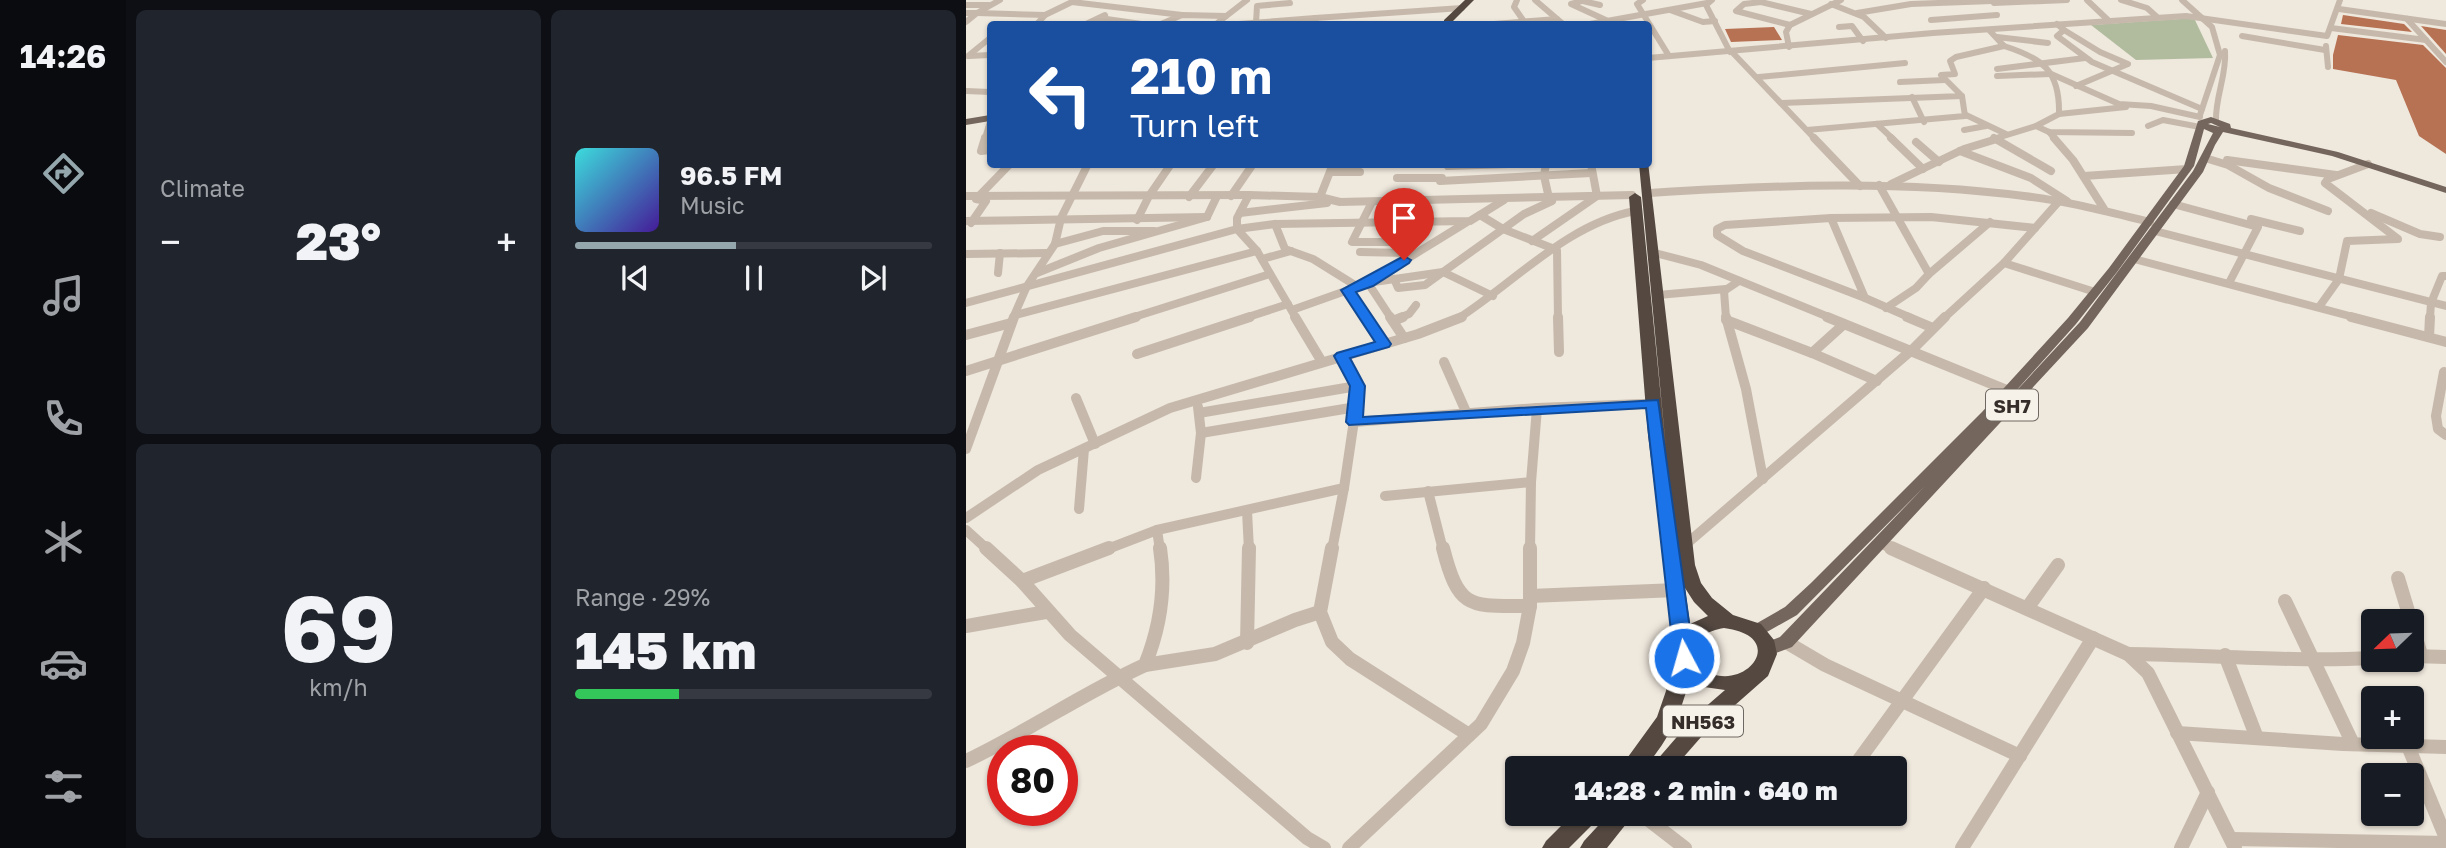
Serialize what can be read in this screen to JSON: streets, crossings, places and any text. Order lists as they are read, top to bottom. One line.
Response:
{"streets":{"highway":["NH563"],"main road":["SH7"]},"crossings":[["SH7","NH563"]],"north":"bottom left","page":{"tabs":"14:26","tile":["Climate",["69","km/h"],["Range · 29%","145 km"]],"turn":["210 m","Turn left"],"song":["96.5 FM","Music"],"heat":["−","23°","+"],"map_buttons":["+","−"],"limit":"80","trip":"14:28 · 2 min · 640 m"}}
